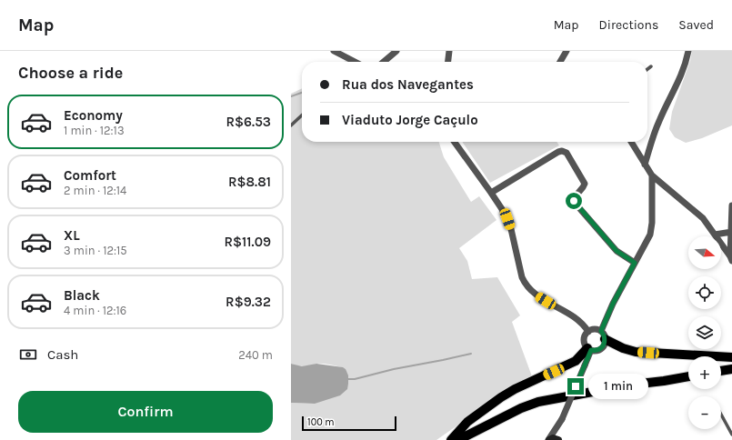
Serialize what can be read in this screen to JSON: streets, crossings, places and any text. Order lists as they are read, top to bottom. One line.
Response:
{"scale_bar":"100 m","north":"right","page":{"header":"Map","nav":["Map","Directions","Saved"],"heading":"Choose a ride","banner":["Rua dos Navegantes","Viaduto Jorge Caçulo"],"list":[{"name":"Economy","note":"1 min · 12:13","value":"R$6.53"},{"name":"Comfort","note":"2 min · 12:14","value":"R$8.81"},{"name":"XL","note":"3 min · 12:15","value":"R$11.09"},{"name":"Black","note":"4 min · 12:16","value":"R$9.32"}],"map_buttons":["+","−"],"pay":["Cash","240 m"],"bubble":"1 min","buttons":"Confirm","scale":"100 m"}}
